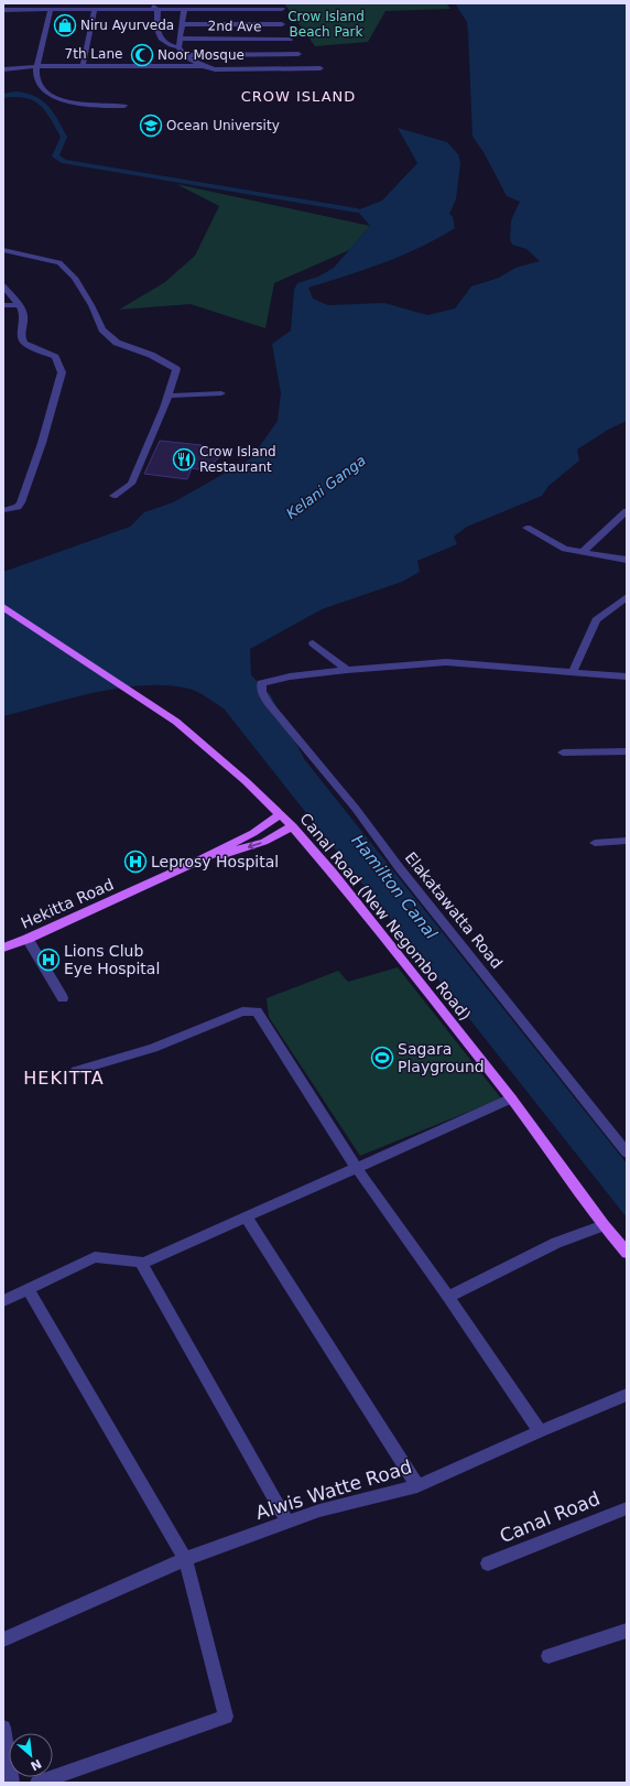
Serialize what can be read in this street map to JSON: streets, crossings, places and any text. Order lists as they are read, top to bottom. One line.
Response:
{"streets":{"main road":["Hekitta Road","Canal Road (New Negombo Road)"],"street":["2nd Ave","7th Lane","Elakatawatta Road","Alwis Watte Road","Canal Road"]},"crossings":[["Hekitta Road","Canal Road (New Negombo Road)"]],"districts":["CROW ISLAND","HEKITTA"],"water":["Kelani Ganga","Hamilton Canal"],"parks":["Crow Island Beach Park"],"places":{"shop":["Niru Ayurveda"],"mosque":["Noor Mosque"],"school or university":["Ocean University"],"restaurant":["Crow Island Restaurant"],"hospital":["Leprosy Hospital","Lions Club Eye Hospital"],"sports":["Sagara Playground"]},"north":"bottom right"}
